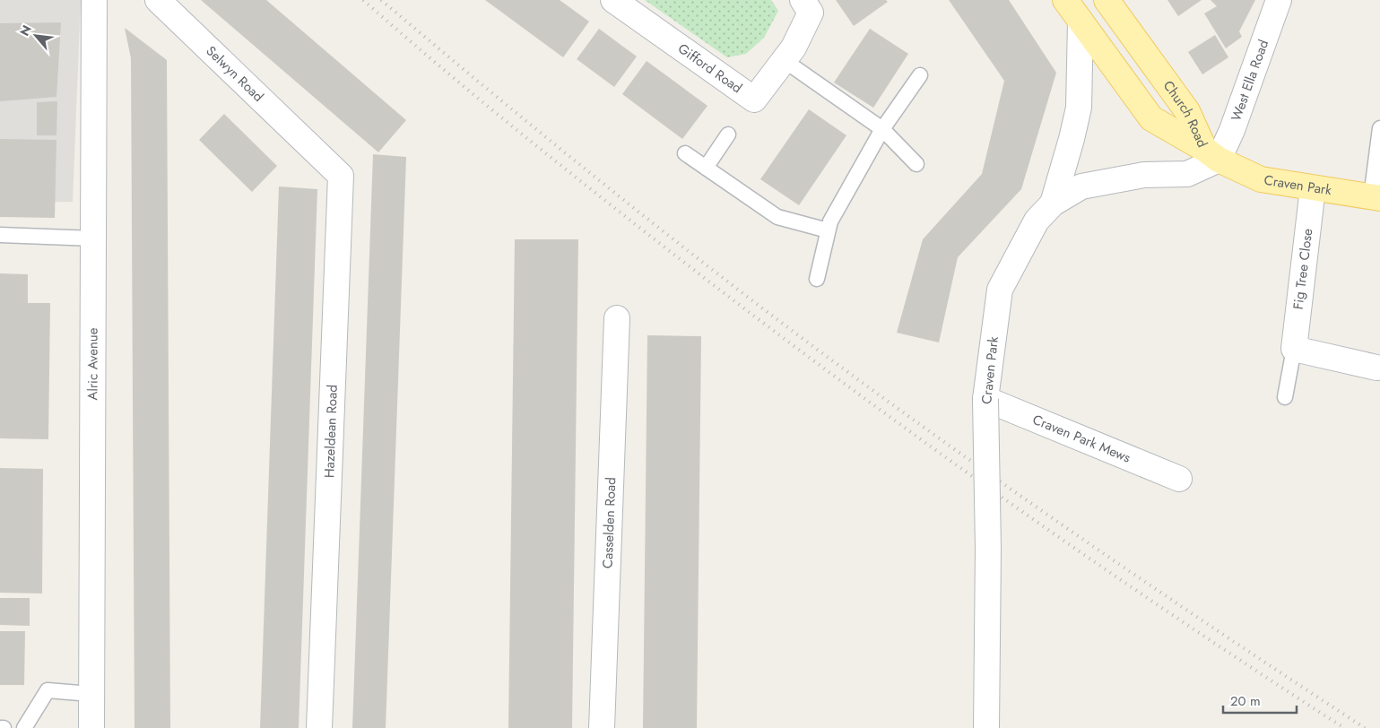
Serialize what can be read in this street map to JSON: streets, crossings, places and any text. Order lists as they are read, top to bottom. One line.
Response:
{"streets":{"main road":["Church Road","Craven Park"],"street":["Gifford Road","Selwyn Road","West Ella Road","Fig Tree Close","Alric Avenue","Hazeldean Road","Craven Park Mews","Casselden Road"]},"crossings":[["Selwyn Road","Hazeldean Road"],["West Ella Road","Church Road"],["West Ella Road","Craven Park"],["Church Road","Craven Park"],["Craven Park","Fig Tree Close"],["Craven Park","Craven Park Mews"]],"scale_bar":"20 m","north":"top left"}
